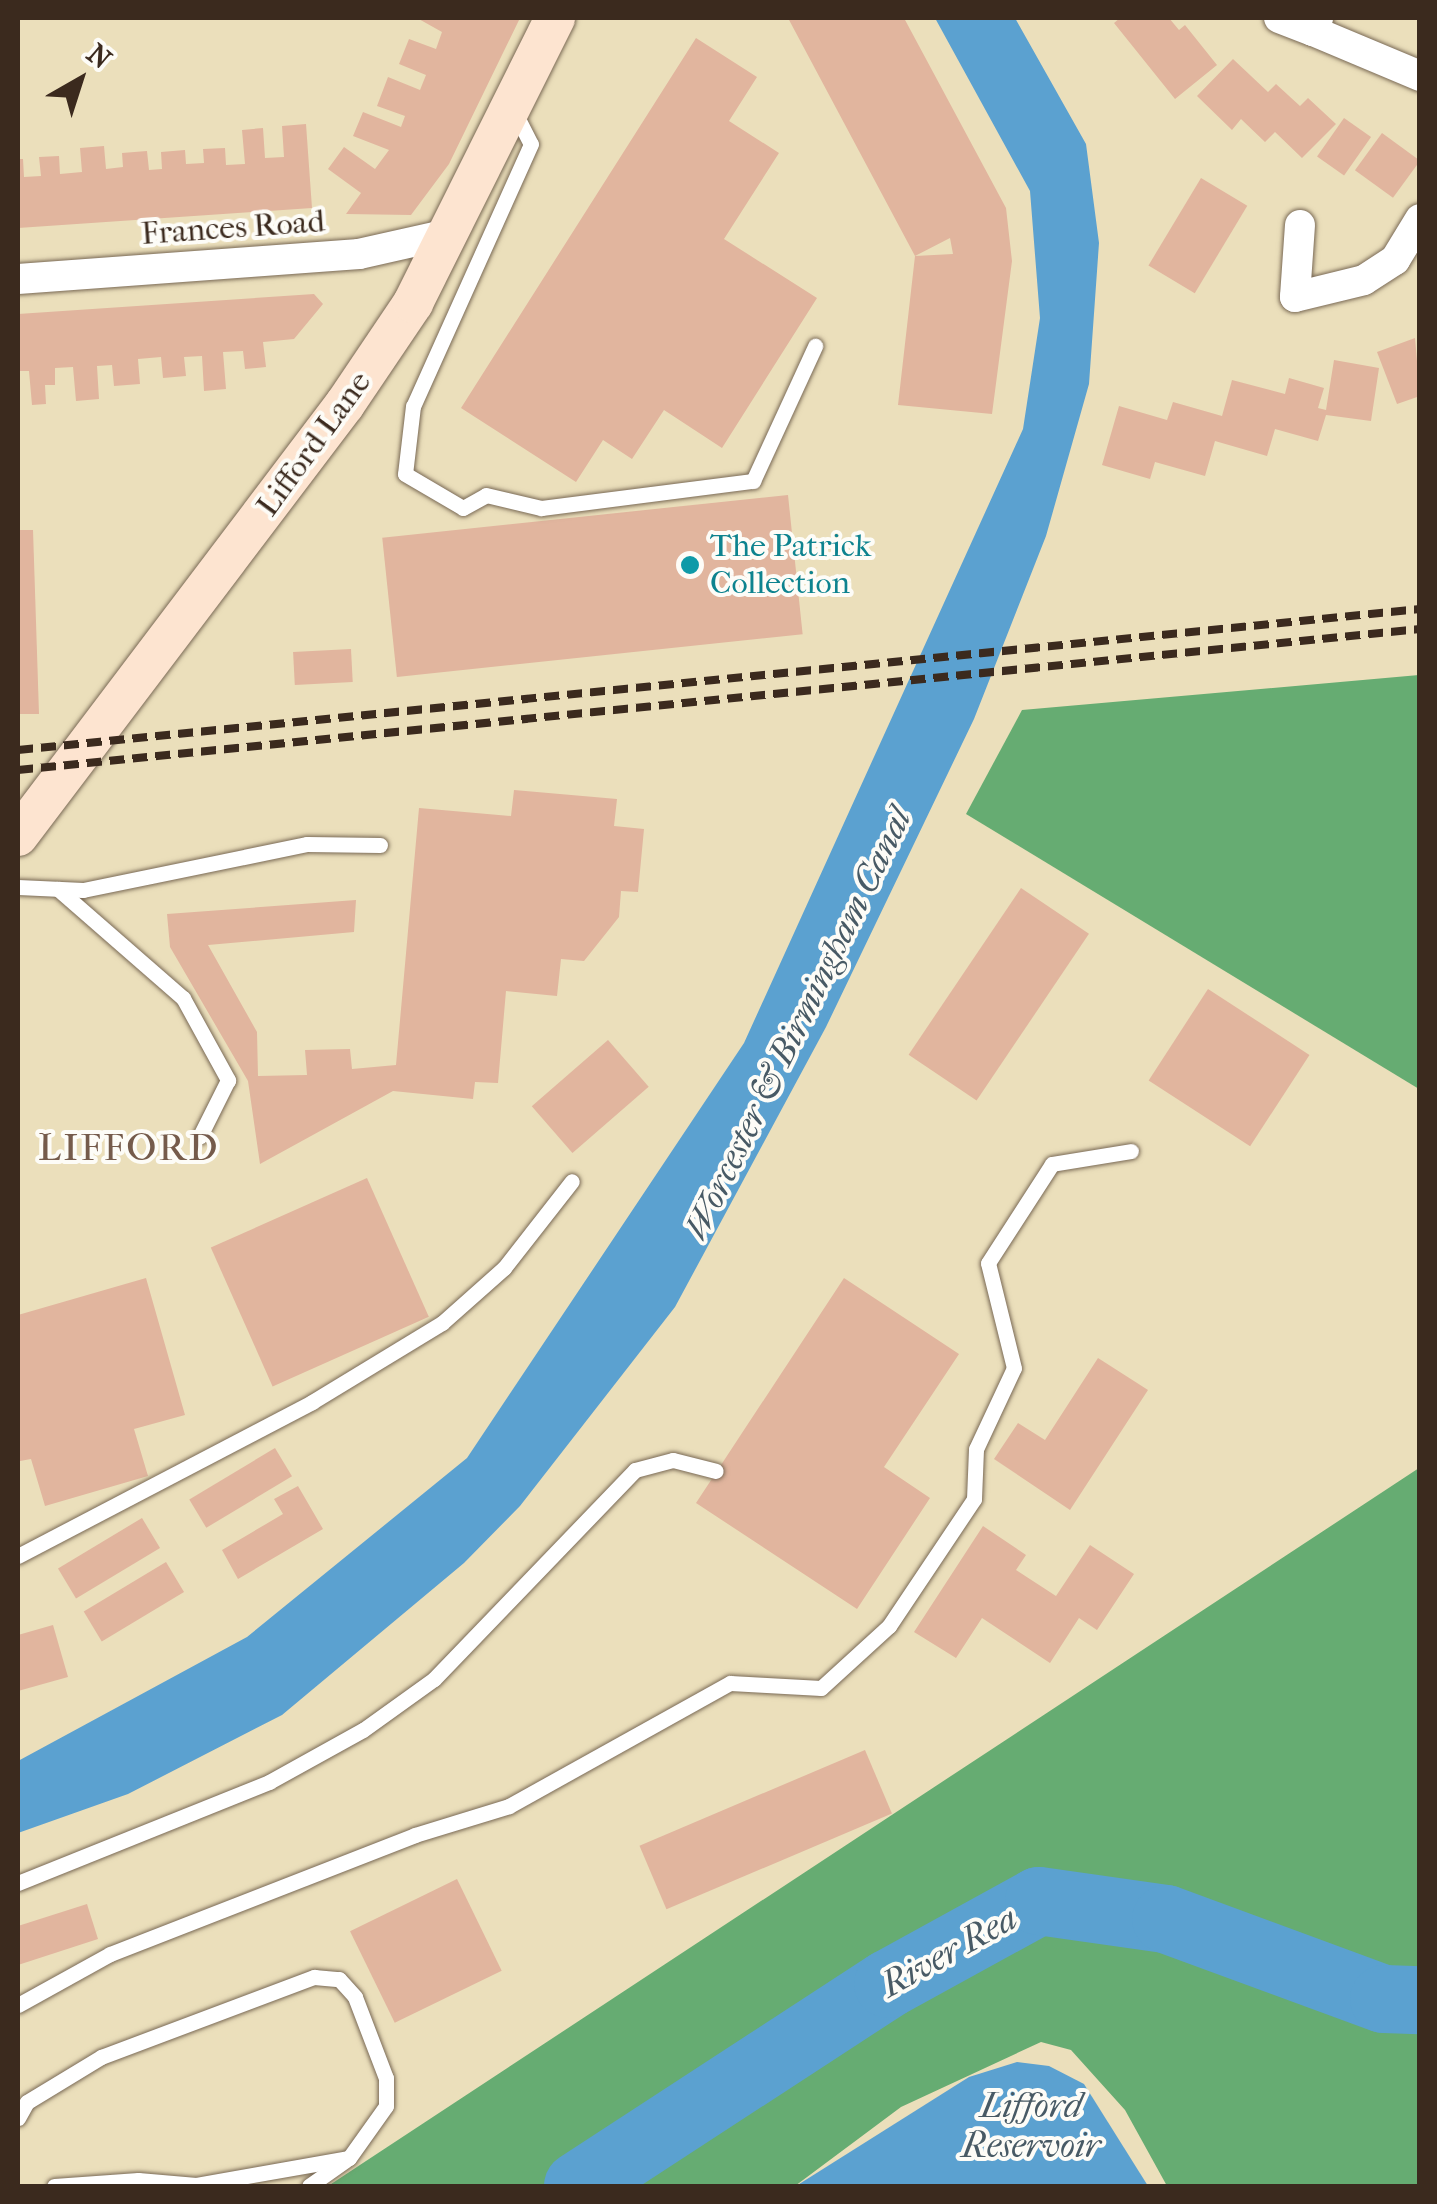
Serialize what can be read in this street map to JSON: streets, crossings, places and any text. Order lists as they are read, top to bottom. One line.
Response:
{"streets":{"street":["Frances Road","Lifford Lane"]},"crossings":[["Frances Road","Lifford Lane"]],"districts":["LIFFORD"],"water":["Worcester & Birmingham Canal","River Rea","Lifford Reservoir"],"places":["The Patrick Collection"],"north":"top right"}
